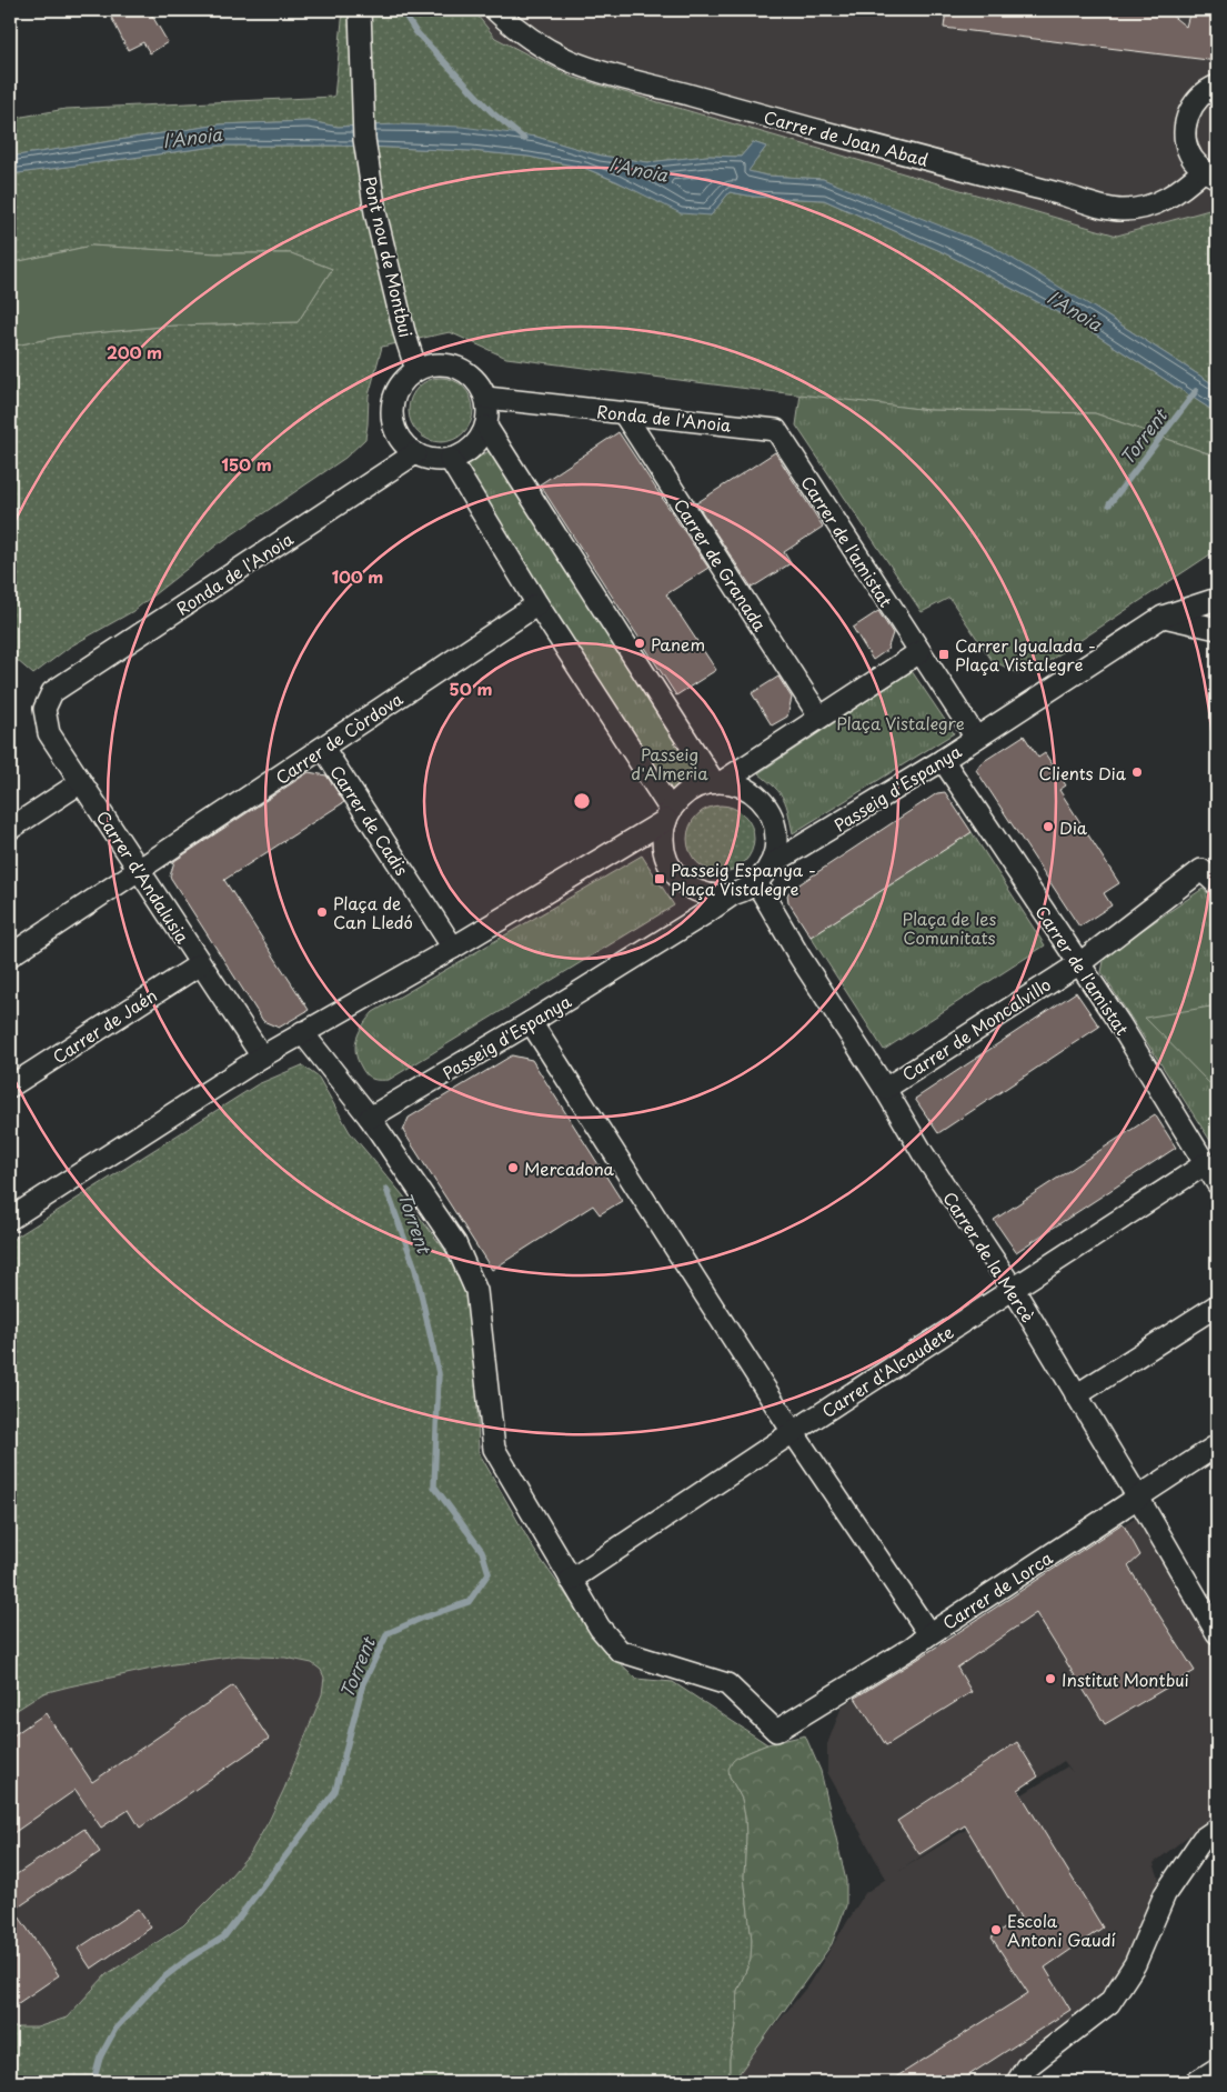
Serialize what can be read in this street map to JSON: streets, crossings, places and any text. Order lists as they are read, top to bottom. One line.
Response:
{"streets":{"street":["Carrer de Joan Abad","Pont nou de Montbui","Ronda de l'Anoia","Carrer de l'amistat","Carrer de Granada","Carrer de Còrdova","Passeig d'Espanya","Carrer de Cadis","Carrer d'Andalusia","Carrer de Jaén","Carrer de Moncalvillo","Carrer de la Mercè","Carrer d'Alcaudete","Carrer de Lorca"]},"crossings":[["Pont nou de Montbui","Ronda de l'Anoia"],["Ronda de l'Anoia","Carrer de l'amistat"],["Ronda de l'Anoia","Carrer de Granada"],["Ronda de l'Anoia","Carrer d'Andalusia"],["Carrer de l'amistat","Passeig d'Espanya"],["Carrer de l'amistat","Carrer de Moncalvillo"],["Carrer de l'amistat","Carrer d'Alcaudete"],["Carrer de Còrdova","Carrer de Cadis"],["Carrer de Còrdova","Carrer d'Andalusia"],["Passeig d'Espanya","Carrer de la Mercè"],["Carrer d'Andalusia","Carrer de Jaén"],["Carrer de Moncalvillo","Carrer de la Mercè"],["Carrer de la Mercè","Carrer d'Alcaudete"],["Carrer de la Mercè","Carrer de Lorca"],["Carrer d'Alcaudete","Carrer de Lorca"]],"water":["l'Anoia","Torrent"],"parks":["Plaça Vistalegre","Passeig d'Almeria","Plaça de les Comunitats"],"places":{"other":["Panem","Clients Dia","Dia","Plaça de Can Lledó","Mercadona","Institut Montbui","Escola Antoni Gaudí"],"transit":["Carrer Igualada - Plaça Vistalegre","Passeig Espanya - Plaça Vistalegre"]},"rings":["200 m","150 m","100 m","50 m"]}
